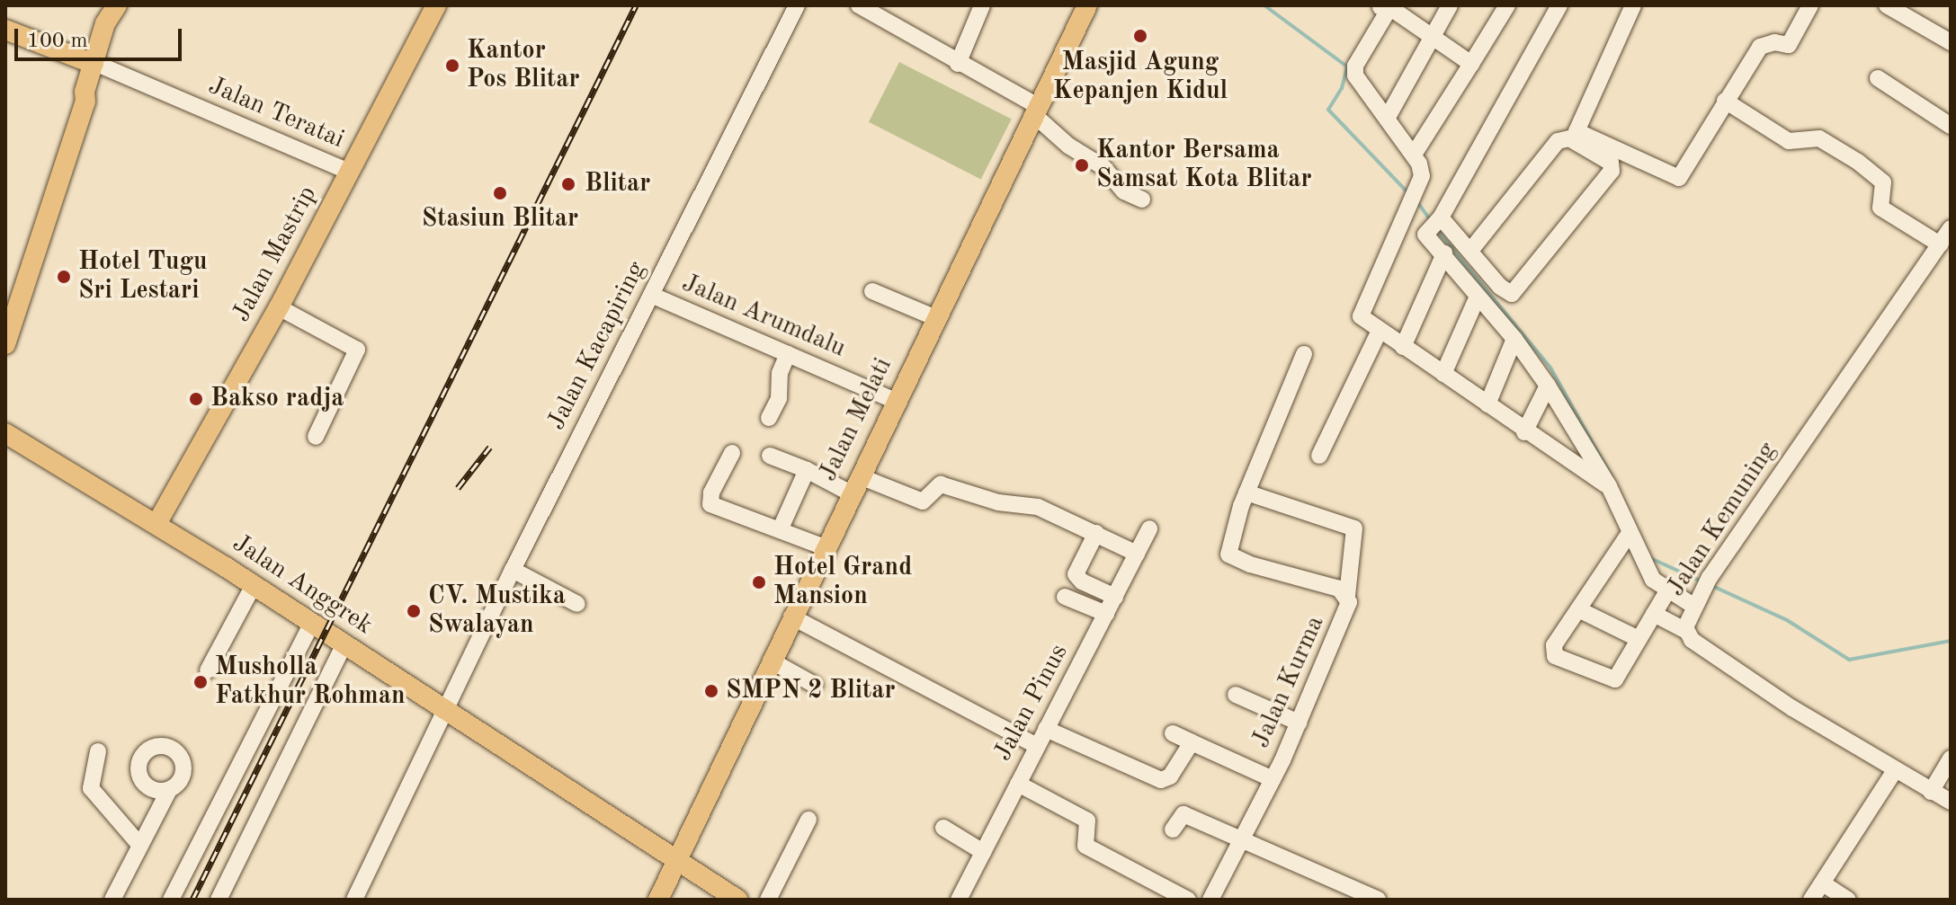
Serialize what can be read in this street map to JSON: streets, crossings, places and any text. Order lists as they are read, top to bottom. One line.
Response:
{"streets":{"main road":["Jalan Mastrip","Jalan Melati","Jalan Anggrek"],"street":["Jalan Teratai","Jalan Arumdalu","Jalan Kacapiring","Jalan Kemuning","Jalan Kurma","Jalan Pinus"]},"crossings":[["Jalan Teratai","Jalan Mastrip"],["Jalan Mastrip","Jalan Anggrek"],["Jalan Arumdalu","Jalan Kacapiring"],["Jalan Arumdalu","Jalan Melati"],["Jalan Kacapiring","Jalan Anggrek"],["Jalan Melati","Jalan Anggrek"]],"places":["Masjid Agung Kepanjen Kidul","Kantor Pos Blitar","Kantor Bersama Samsat Kota Blitar","Blitar","Stasiun Blitar","Hotel Tugu Sri Lestari","Bakso radja","Hotel Grand Mansion","CV. Mustika Swalayan","Musholla Fatkhur Rohman","SMPN 2 Blitar"],"scale_bar":"100 m"}
